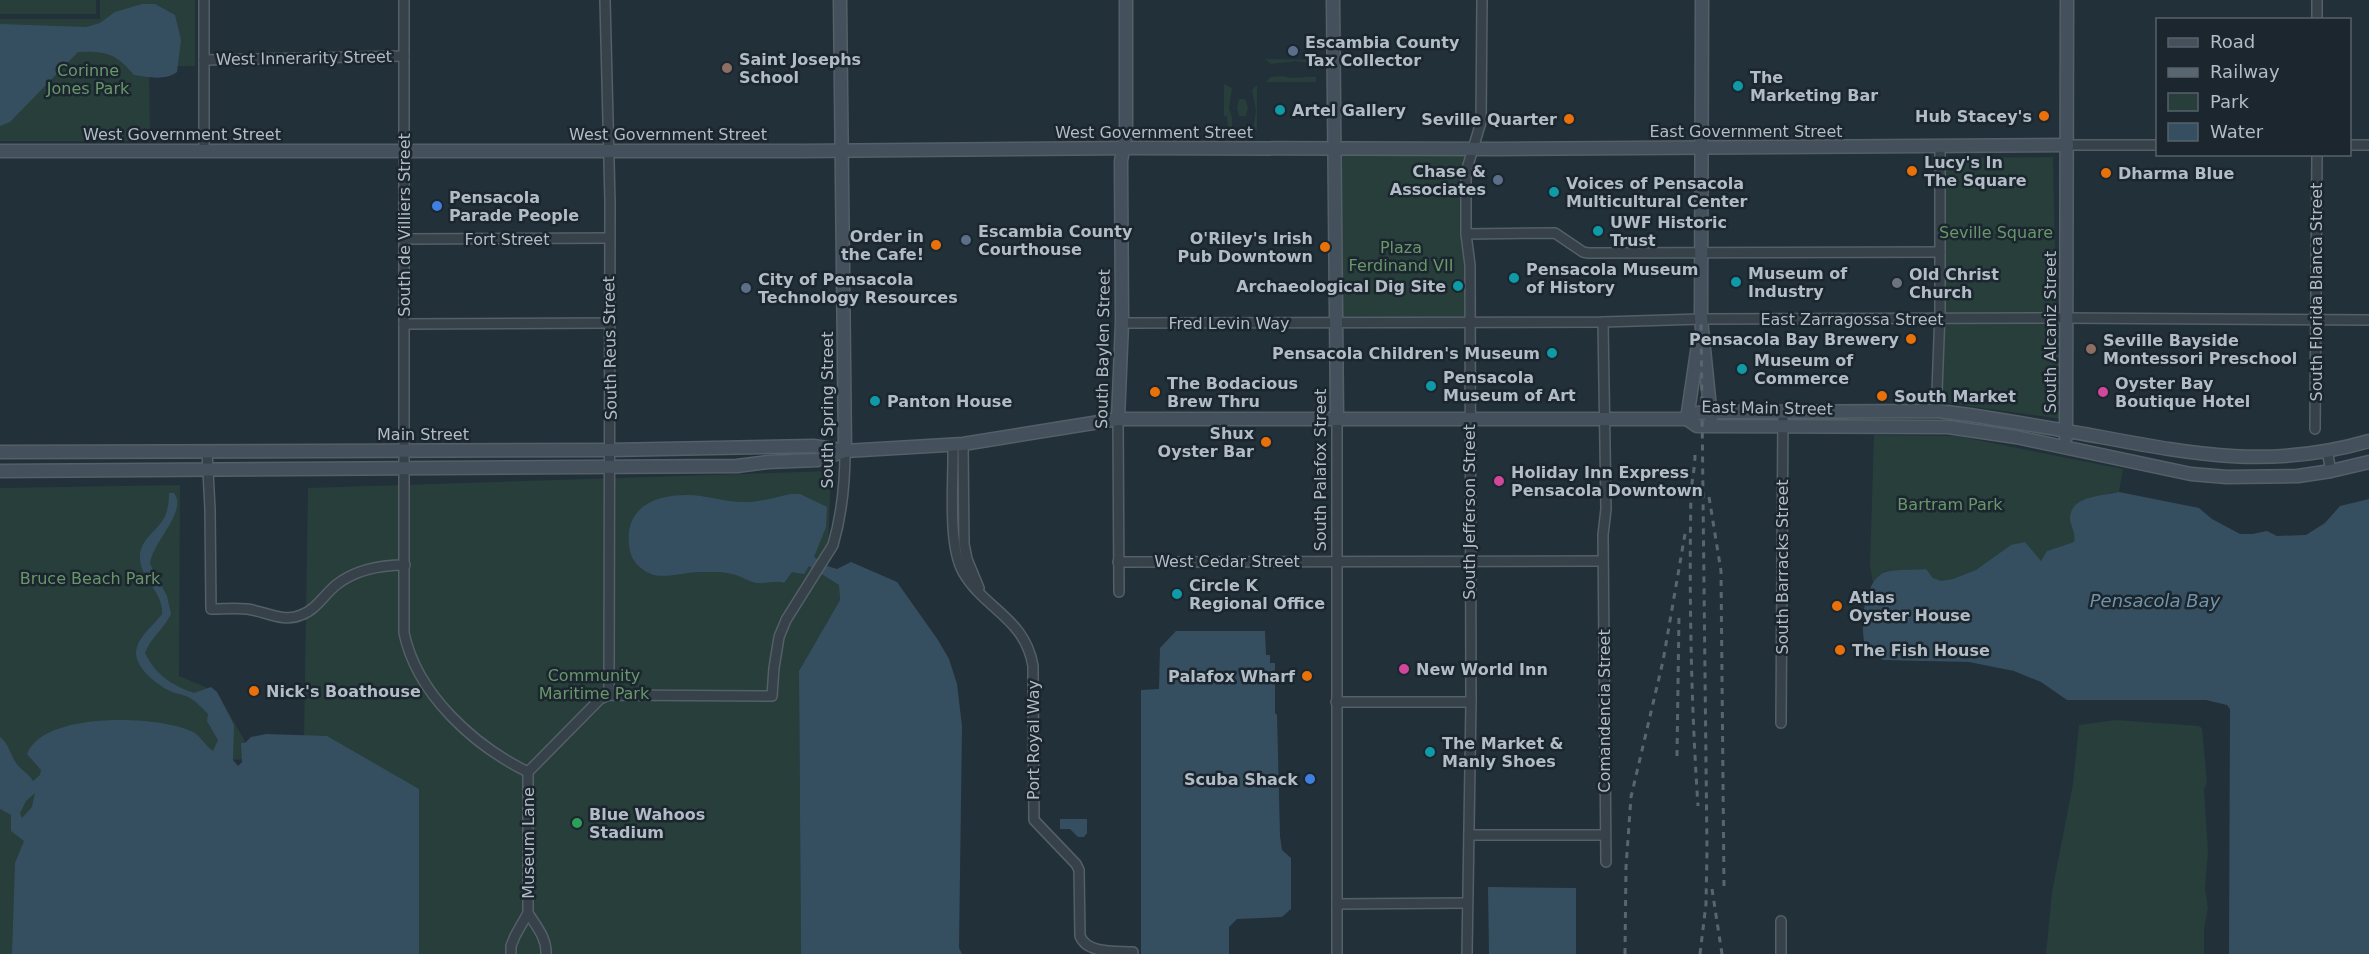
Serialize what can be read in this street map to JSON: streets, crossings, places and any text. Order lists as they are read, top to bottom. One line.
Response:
{"streets":{"main road":["East Government Street","West Government Street","South Alcaniz Street","South Baylen Street","East Main Street","South Spring Street","Main Street","South Palafox Street"],"street":["West Innerarity Street","South de Villiers Street","Fort Street","South Florida Blanca Street","East Zarragossa Street","Fred Levin Way","South Reus Street","South Jefferson Street","West Cedar Street","South Barracks Street","Comandencia Street","Port Royal Way","Museum Lane"]},"crossings":[["West Innerarity Street","South de Villiers Street"],["East Government Street","West Government Street"],["East Government Street","South Alcaniz Street"],["East Government Street","South Palafox Street"],["East Government Street","South Jefferson Street"],["West Government Street","South de Villiers Street"],["West Government Street","South Reus Street"],["West Government Street","South Baylen Street"],["West Government Street","South Spring Street"],["West Government Street","South Palafox Street"],["South de Villiers Street","Fort Street"],["South de Villiers Street","Main Street"],["South de Villiers Street","Museum Lane"],["Fort Street","South Reus Street"],["South Florida Blanca Street","East Zarragossa Street"],["East Zarragossa Street","Fred Levin Way"],["East Zarragossa Street","South Alcaniz Street"],["East Zarragossa Street","South Palafox Street"],["East Zarragossa Street","South Jefferson Street"],["East Zarragossa Street","Comandencia Street"],["Fred Levin Way","South Baylen Street"],["Fred Levin Way","South Palafox Street"],["South Alcaniz Street","East Main Street"],["South Reus Street","South Spring Street"],["South Reus Street","Main Street"],["South Baylen Street","West Cedar Street"],["East Main Street","South Barracks Street"],["South Spring Street","Main Street"],["South Palafox Street","West Cedar Street"],["South Jefferson Street","West Cedar Street"],["West Cedar Street","Comandencia Street"]],"water":["Pensacola Bay"],"parks":["Corinne Jones Park","Seville Square","Plaza Ferdinand VII","Bartram Park","Bruce Beach Park","Community Maritime Park"],"places":["Escambia County Tax Collector","Saint Josephs School","The Marketing Bar","Artel Gallery","Hub Stacey's","Seville Quarter","Lucy's In The Square","Dharma Blue","Chase & Associates","Voices of Pensacola Multicultural Center","Pensacola Parade People","UWF Historic Trust","Escambia County Courthouse","Order in the Cafe!","O'Riley's Irish Pub Downtown","Pensacola Museum of History","Museum of Industry","Old Christ Church","Archaeological Dig Site","City of Pensacola Technology Resources","Pensacola Bay Brewery","Seville Bayside Montessori Preschool","Pensacola Children's Museum","Museum of Commerce","Pensacola Museum of Art","The Bodacious Brew Thru","Oyster Bay Boutique Hotel","South Market","Panton House","Shux Oyster Bar","Holiday Inn Express Pensacola Downtown","Circle K Regional Office","Atlas Oyster House","The Fish House","New World Inn","Palafox Wharf","Nick's Boathouse","The Market & Manly Shoes","Scuba Shack","Blue Wahoos Stadium"],"legend":["Road","Railway","Park","Water"]}
